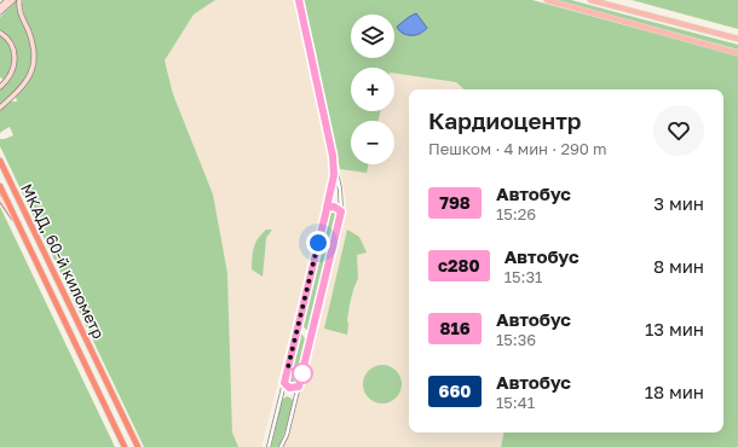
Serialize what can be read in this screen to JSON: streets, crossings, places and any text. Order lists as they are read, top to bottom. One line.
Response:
{"streets":{"highway":["МКАД, 60-й километр"]},"lines":["bus line 798"],"page":{"map_buttons":["+","−"],"heading":["Кардиоцентр","Пешком · 4 мин · 290 m"],"list":[{"mark":"798","name":"Автобус","note":"15:26","value":"3 мин"},{"mark":"с280","name":"Автобус","note":"15:31","value":"8 мин"},{"mark":"816","name":"Автобус","note":"15:36","value":"13 мин"},{"mark":"660","name":"Автобус","note":"15:41","value":"18 мин"}]}}
